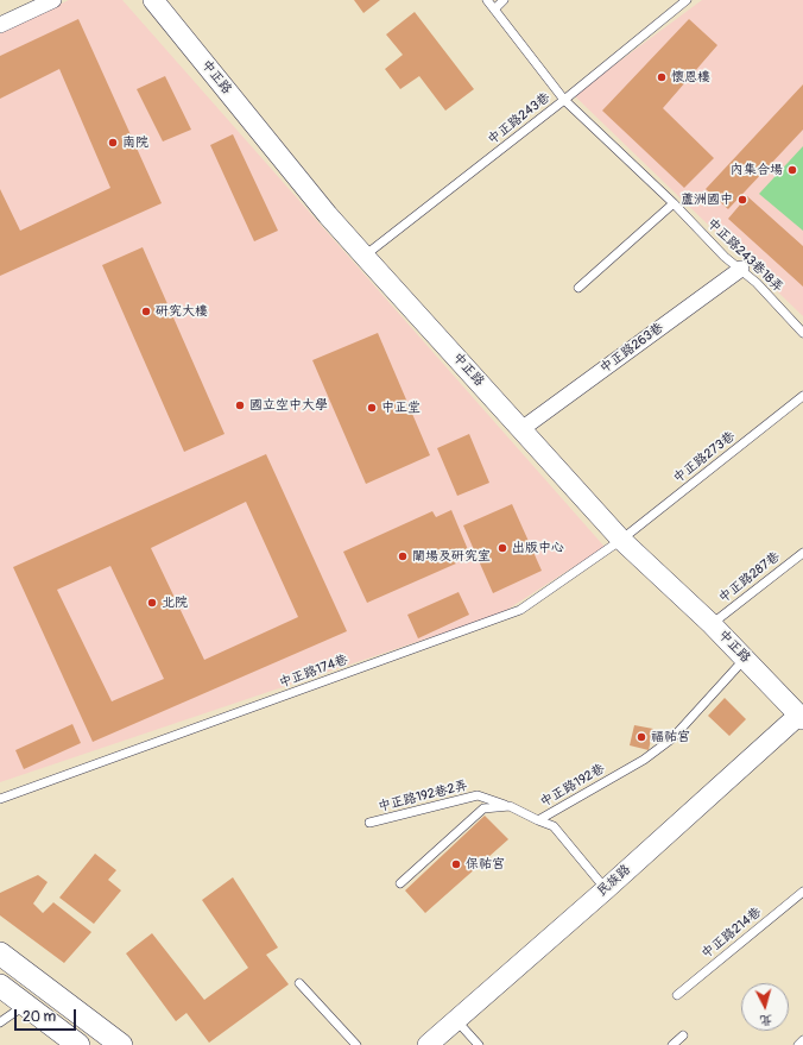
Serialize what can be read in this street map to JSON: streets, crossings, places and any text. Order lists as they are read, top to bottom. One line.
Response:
{"streets":{"street":["中正路","中正路263巷","民族路"],"lane":["中正路243巷","中正路243巷18弄","中正路273巷","中正路287巷","中正路174巷","中正路192巷","中正路192巷2弄","中正路214巷"]},"crossings":[["中正路","中正路243巷"],["中正路","中正路263巷"],["中正路","中正路273巷"],["中正路","中正路287巷"],["中正路","中正路174巷"],["中正路","中正路192巷"],["中正路","民族路"],["中正路243巷","中正路243巷18弄"],["中正路243巷18弄","中正路263巷"],["中正路273巷","中正路174巷"],["中正路192巷","中正路192巷2弄"]],"places":["懷恩樓","南院","內集合場","蘆洲國中","研究大樓","國立空中大學","中正堂","出版中心","闈場及研究室","北院","福祐宮","保祐宮"],"scale_bar":"20 m","north":"bottom"}
